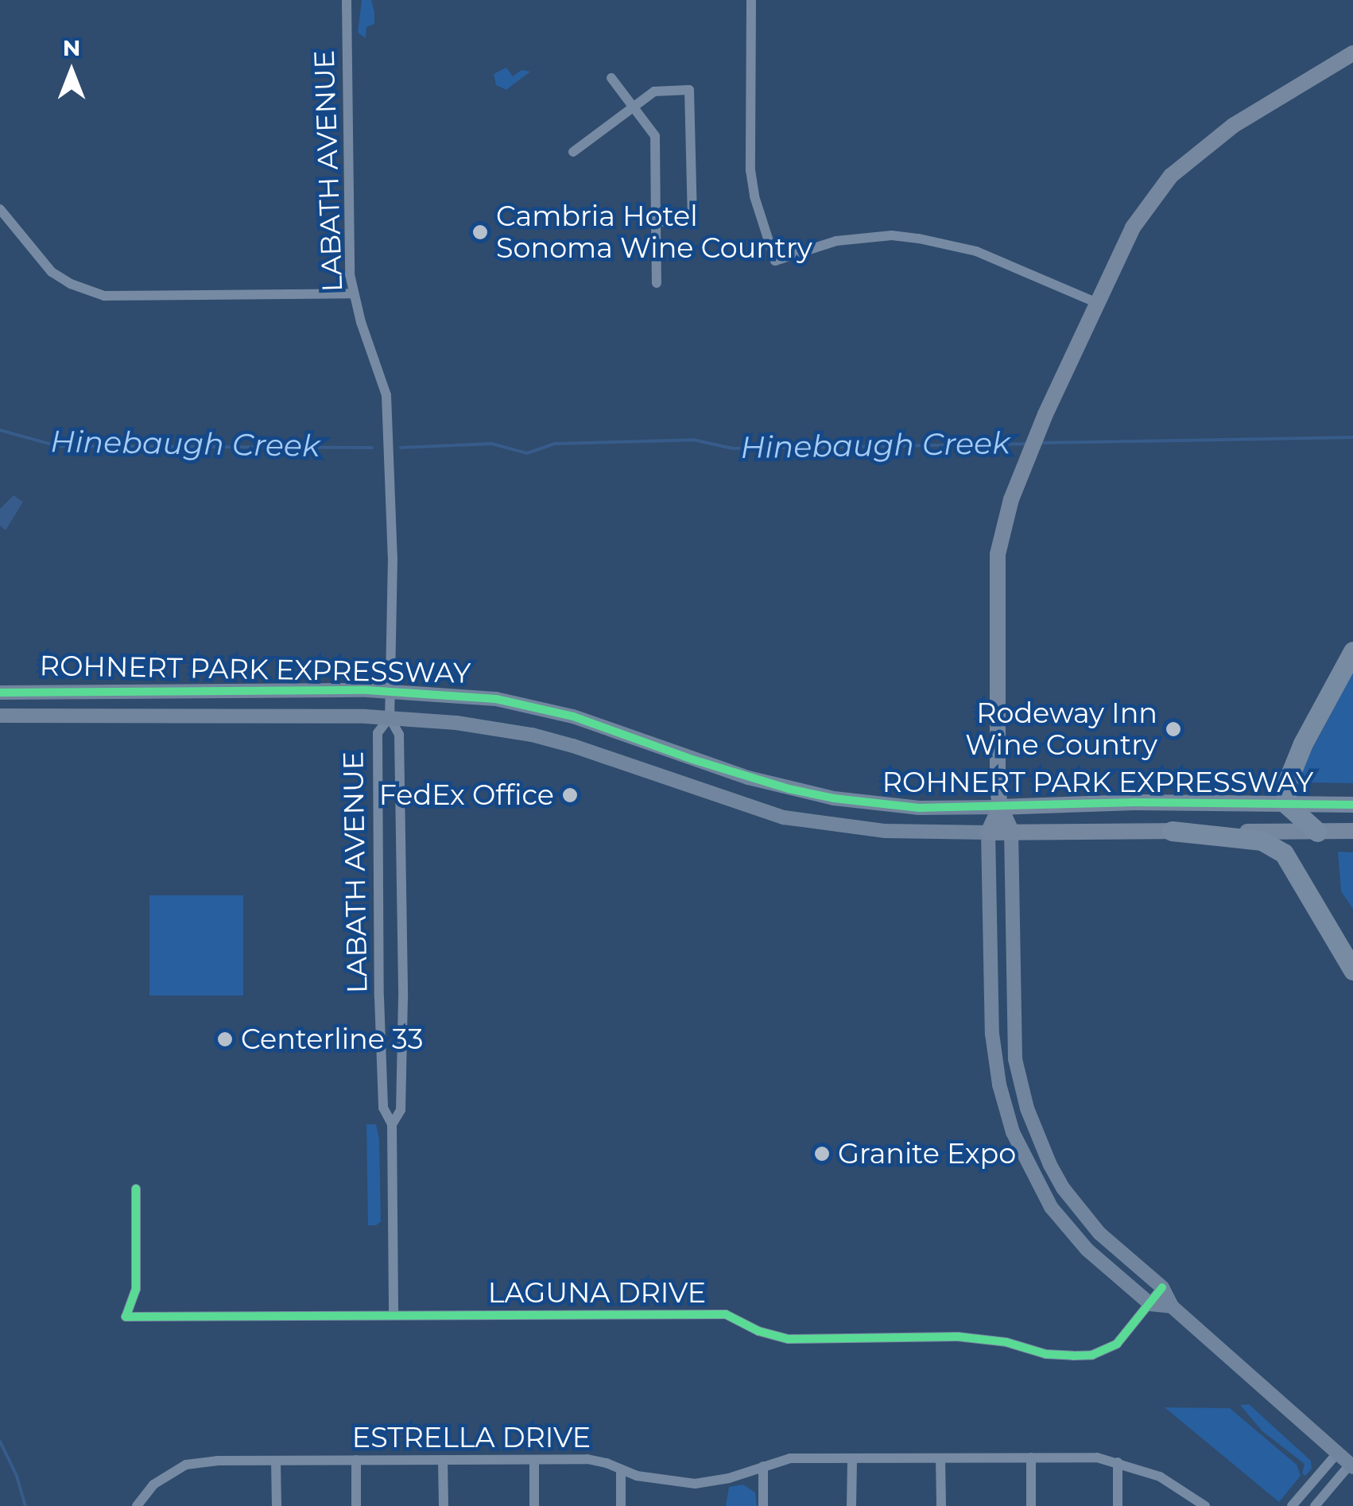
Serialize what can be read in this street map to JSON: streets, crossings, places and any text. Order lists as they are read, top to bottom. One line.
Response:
{"streets":{"main road":["ROHNERT PARK EXPRESSWAY"],"street":["LABATH AVENUE","LAGUNA DRIVE","ESTRELLA DRIVE"]},"crossings":[["LABATH AVENUE","ROHNERT PARK EXPRESSWAY"],["LABATH AVENUE","LAGUNA DRIVE"]],"water":["Hinebaugh Creek"],"places":["Cambria Hotel Sonoma Wine Country","Rodeway Inn Wine Country","FedEx Office","Centerline 33","Granite Expo"],"north":"top"}
